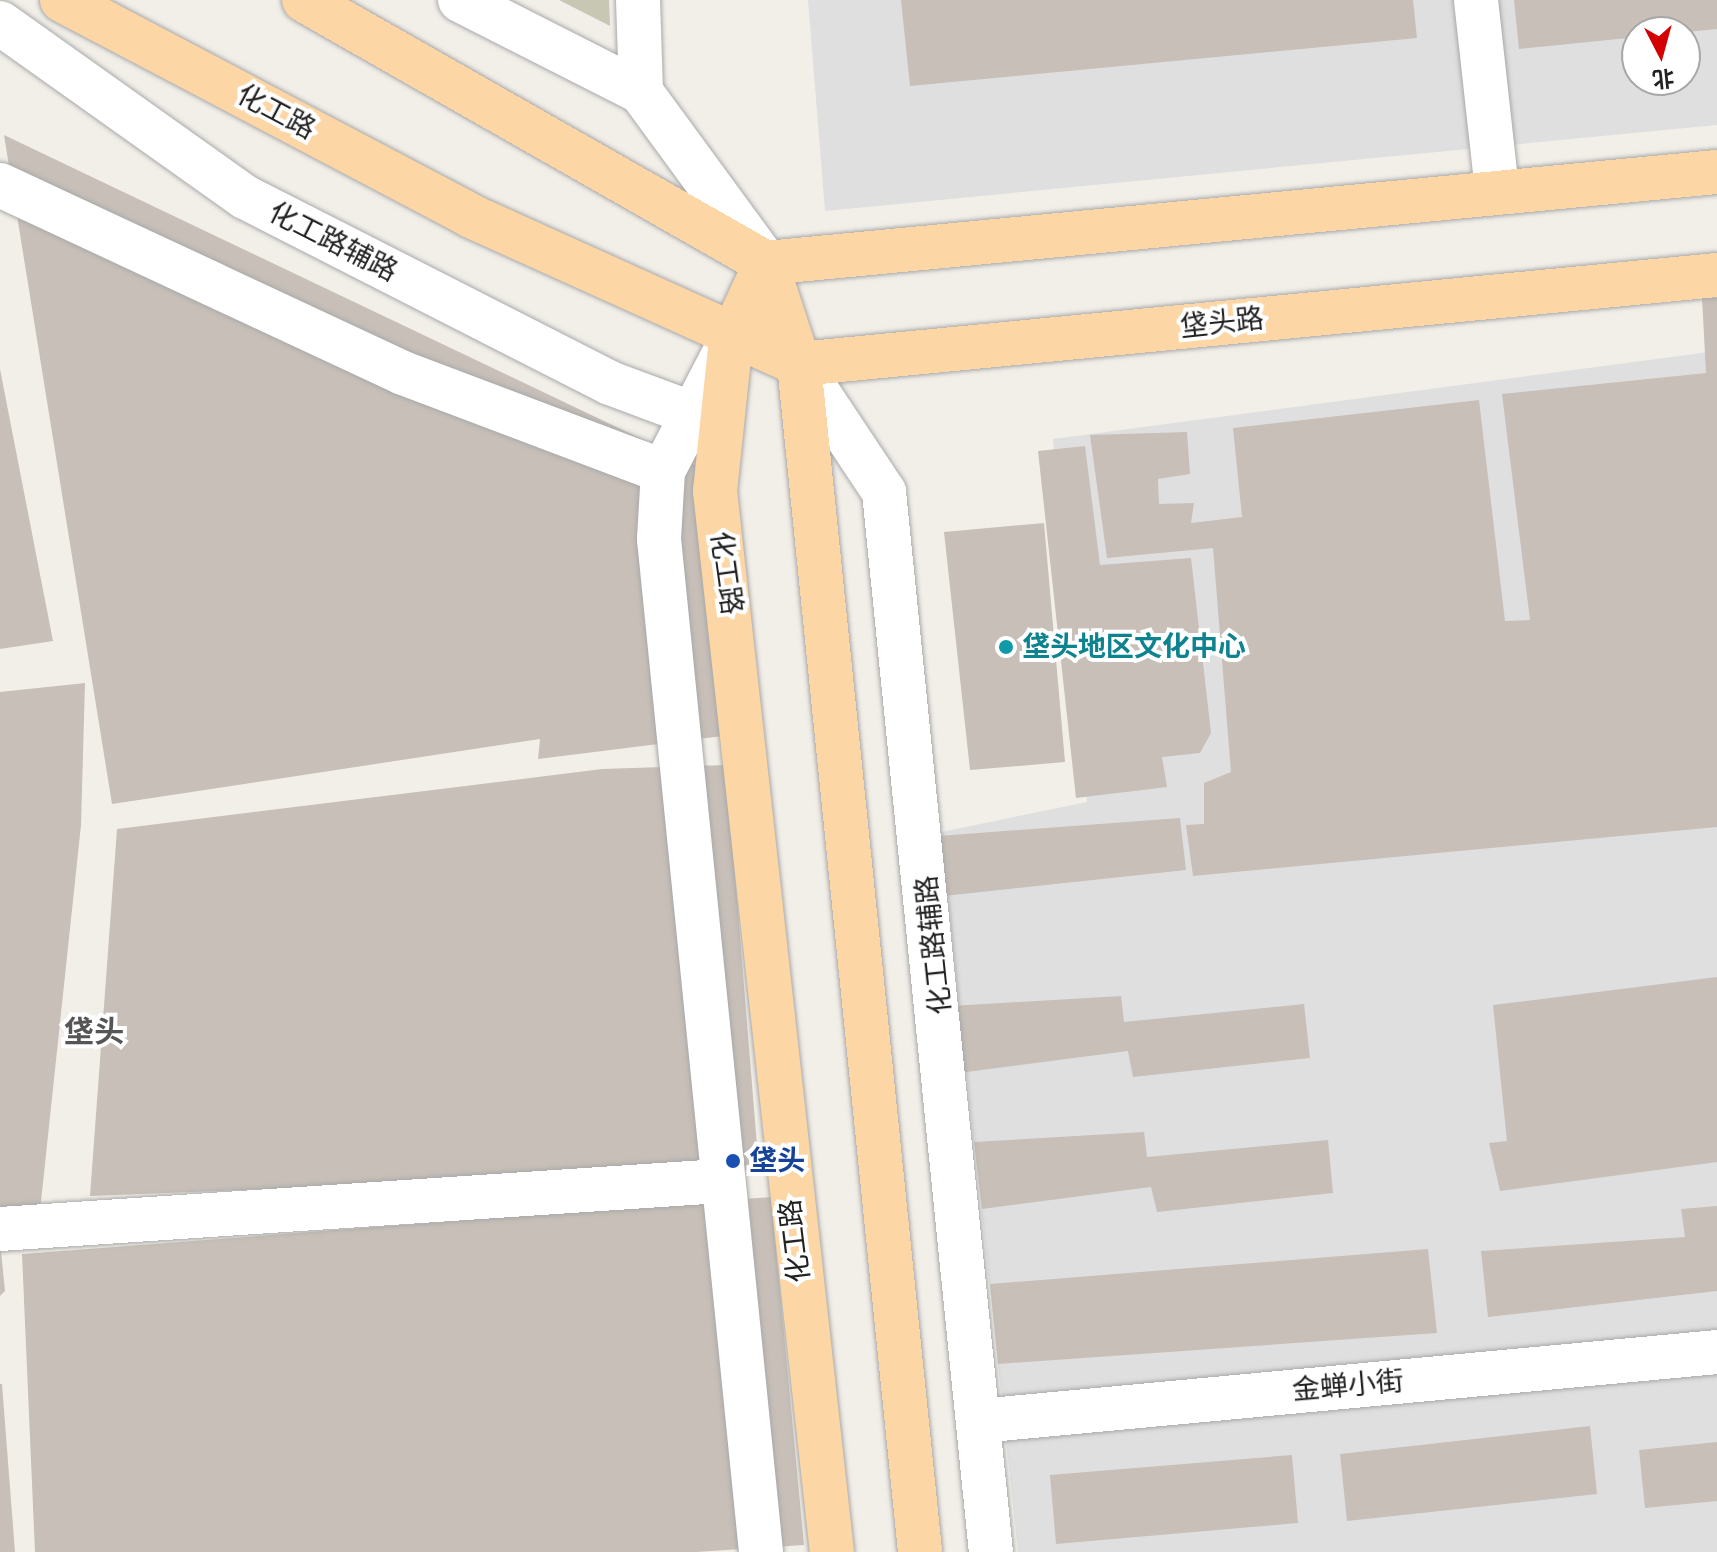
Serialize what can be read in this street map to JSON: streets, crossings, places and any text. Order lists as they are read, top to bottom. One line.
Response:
{"streets":{"main road":["化工路","垡头路"],"street":["化工路辅路","金蝉小街"]},"crossings":[["化工路","垡头路"],["化工路辅路","垡头路"],["化工路辅路","金蝉小街"]],"districts":["垡头"],"places":["垡头地区文化中心","垡头"],"north":"bottom"}
